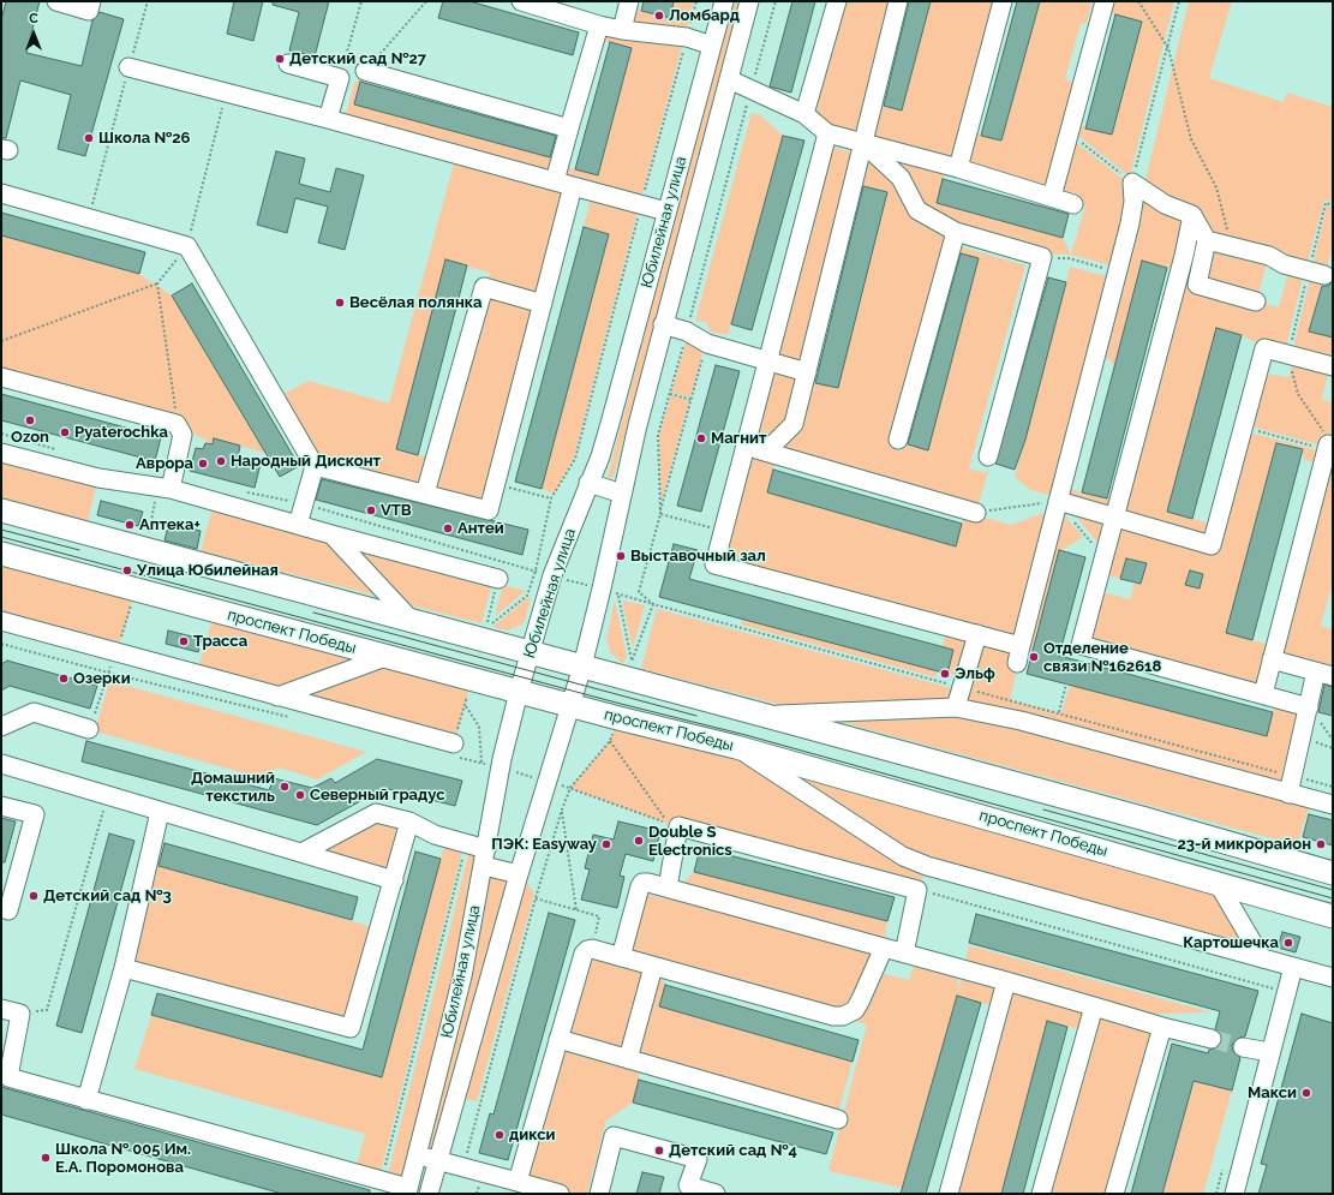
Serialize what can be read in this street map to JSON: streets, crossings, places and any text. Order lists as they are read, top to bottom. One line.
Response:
{"streets":{"main road":["проспект Победы"],"street":["Юбилейная улица"]},"crossings":[["Юбилейная улица","проспект Победы"]],"places":["Ломбард","Детский сад №27","Школа №26","Весёлая полянка","Ozon","Pyaterochka","Магнит","Народный Дисконт","Аврора","VTB","Аптека+","Антей","Выставочный зал","Улица Юбилейная","Трасса","Отделение связи №162618","Эльф","Озерки","Домашний текстиль","Северный градус","Double S Electronics","ПЭК: Easyway","23-й микрорайон","Детский сад №3","Картошечка","Макси","дикси","Детский сад №4","Школа № 005 Им. Е.А. Поромонова"],"north":"top"}
